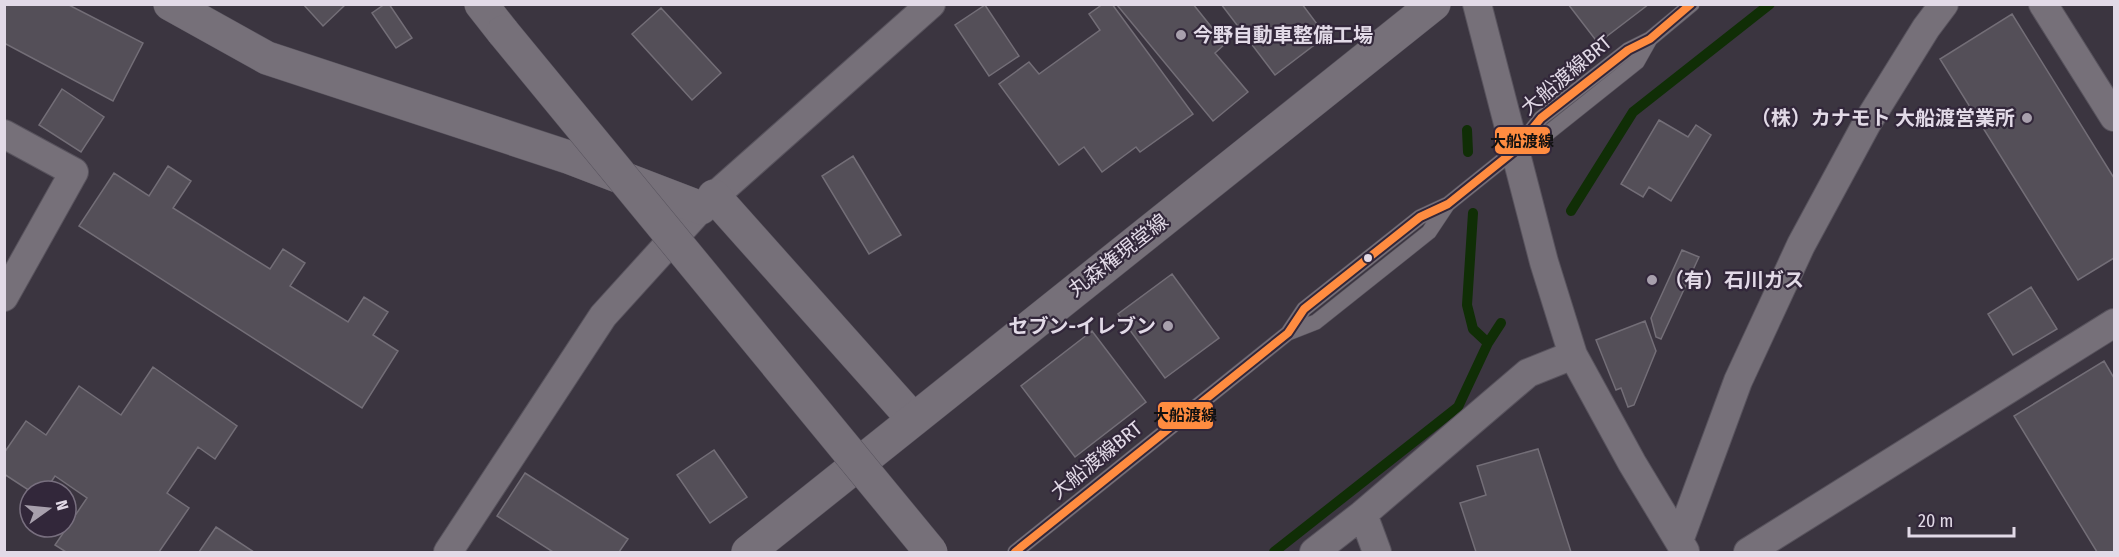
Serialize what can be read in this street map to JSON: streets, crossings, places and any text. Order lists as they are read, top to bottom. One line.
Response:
{"streets":{"street":["丸森権現堂線"],"lane":["大船渡線BRT"]},"places":["今野自動車整備工場","（株）カナモト 大船渡営業所","（有）石川ガス","セブン-イレブン"],"lines":["transit line 大船渡線"],"scale_bar":"20 m","north":"right"}
